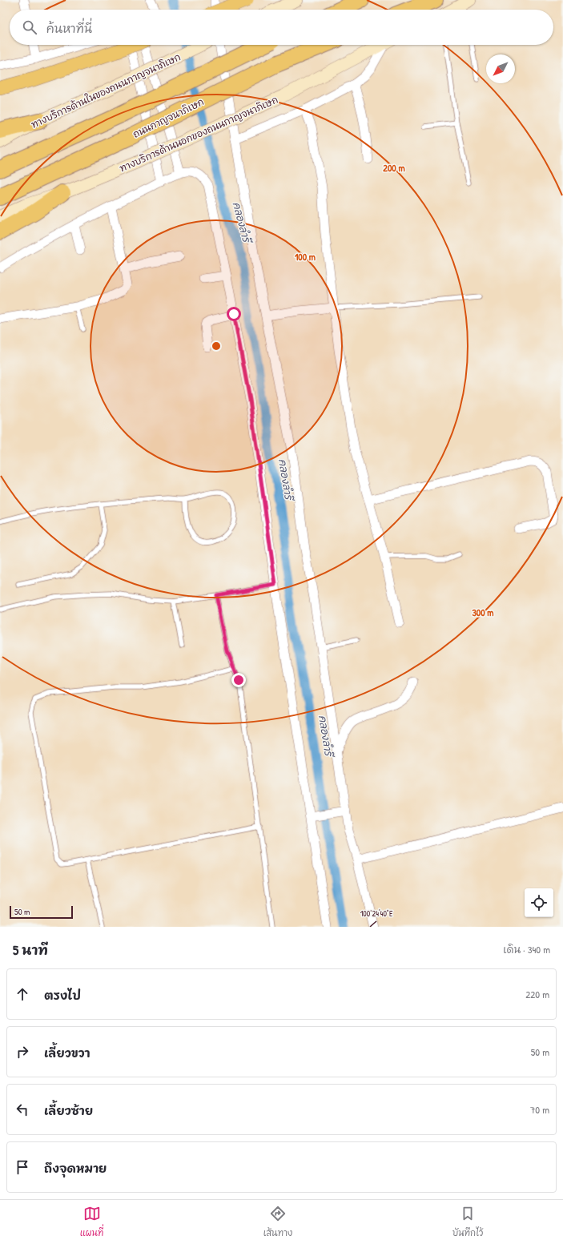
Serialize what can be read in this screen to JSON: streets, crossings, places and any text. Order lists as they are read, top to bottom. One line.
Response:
{"streets":{"highway":["ถนนกาญจนาภิเษก"],"main road":["ทางบริการด้านในของถนนกาญจนาภิเษก","ทางบริการด้านนอกของถนนกาญจนาภิเษก"]},"water":["คลองลำรี"],"scale_bar":"50 m","north":"bottom left","page":{"search":"ค้นหาที่นี่","scale":"50 m","heading":["5 นาที","เดิน · 340 m"],"list":[["ตรงไป","220 m"],["เลี้ยวขวา","50 m"],["เลี้ยวซ้าย","70 m"],"ถึงจุดหมาย"],"nav":["แผนที่","เส้นทาง","บันทึกไว้"]},"coordinates":["100°24'40\"E"],"rings":["200 m","100 m","300 m"]}
